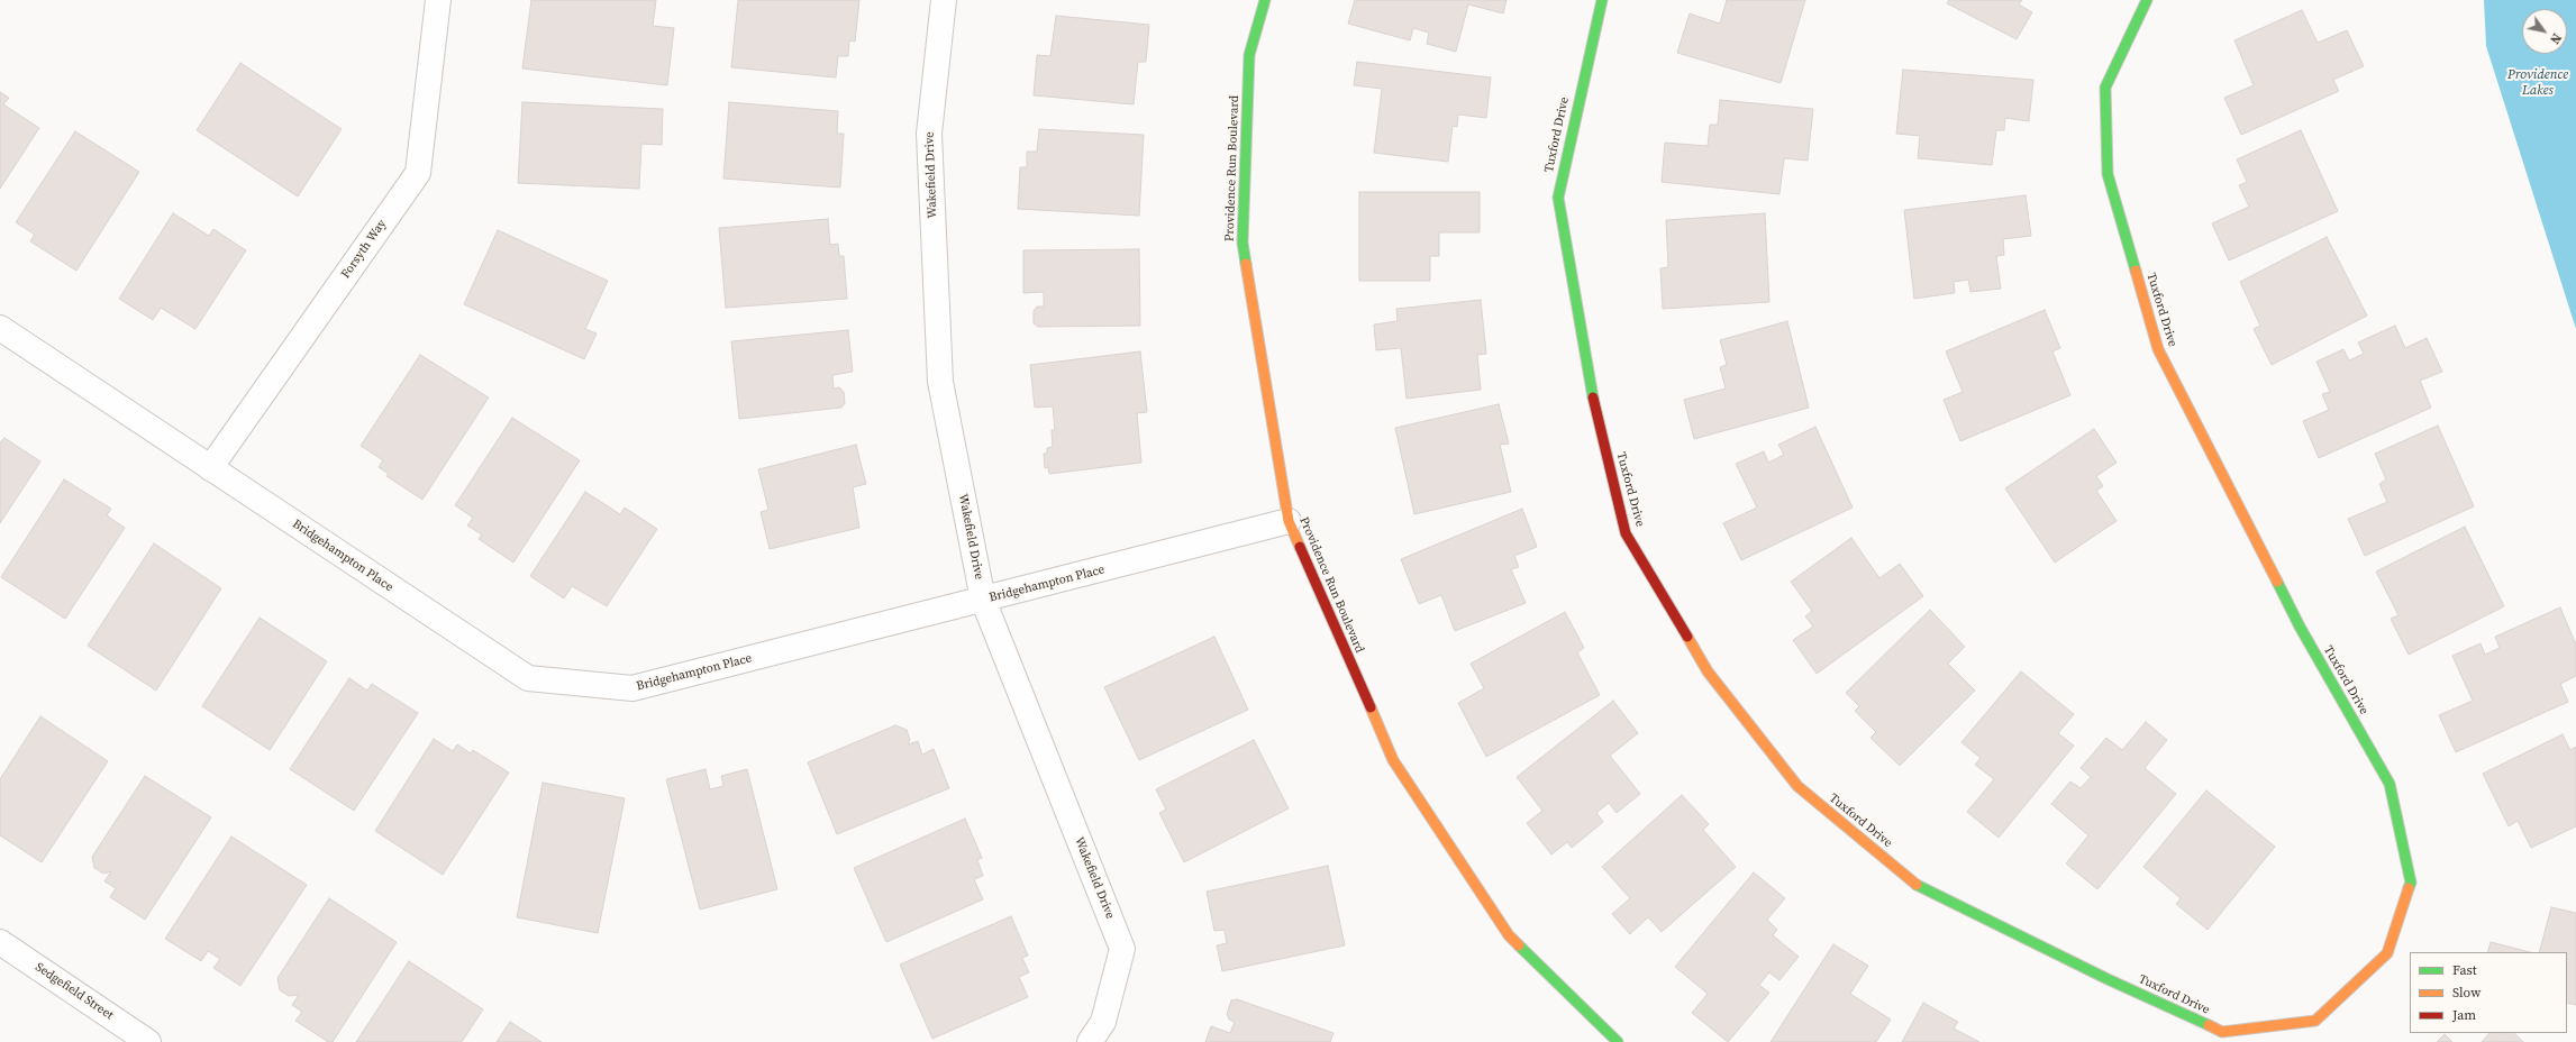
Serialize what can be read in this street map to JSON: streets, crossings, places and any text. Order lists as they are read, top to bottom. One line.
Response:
{"streets":{"street":["Tuxford Drive","Providence Run Boulevard","Wakefield Drive","Forsyth Way","Bridgehampton Place","Sedgefield Street"]},"crossings":[["Providence Run Boulevard","Bridgehampton Place"],["Wakefield Drive","Bridgehampton Place"],["Forsyth Way","Bridgehampton Place"]],"water":["Providence Lakes"],"legend":["Fast","Slow","Jam"],"north":"bottom right"}
